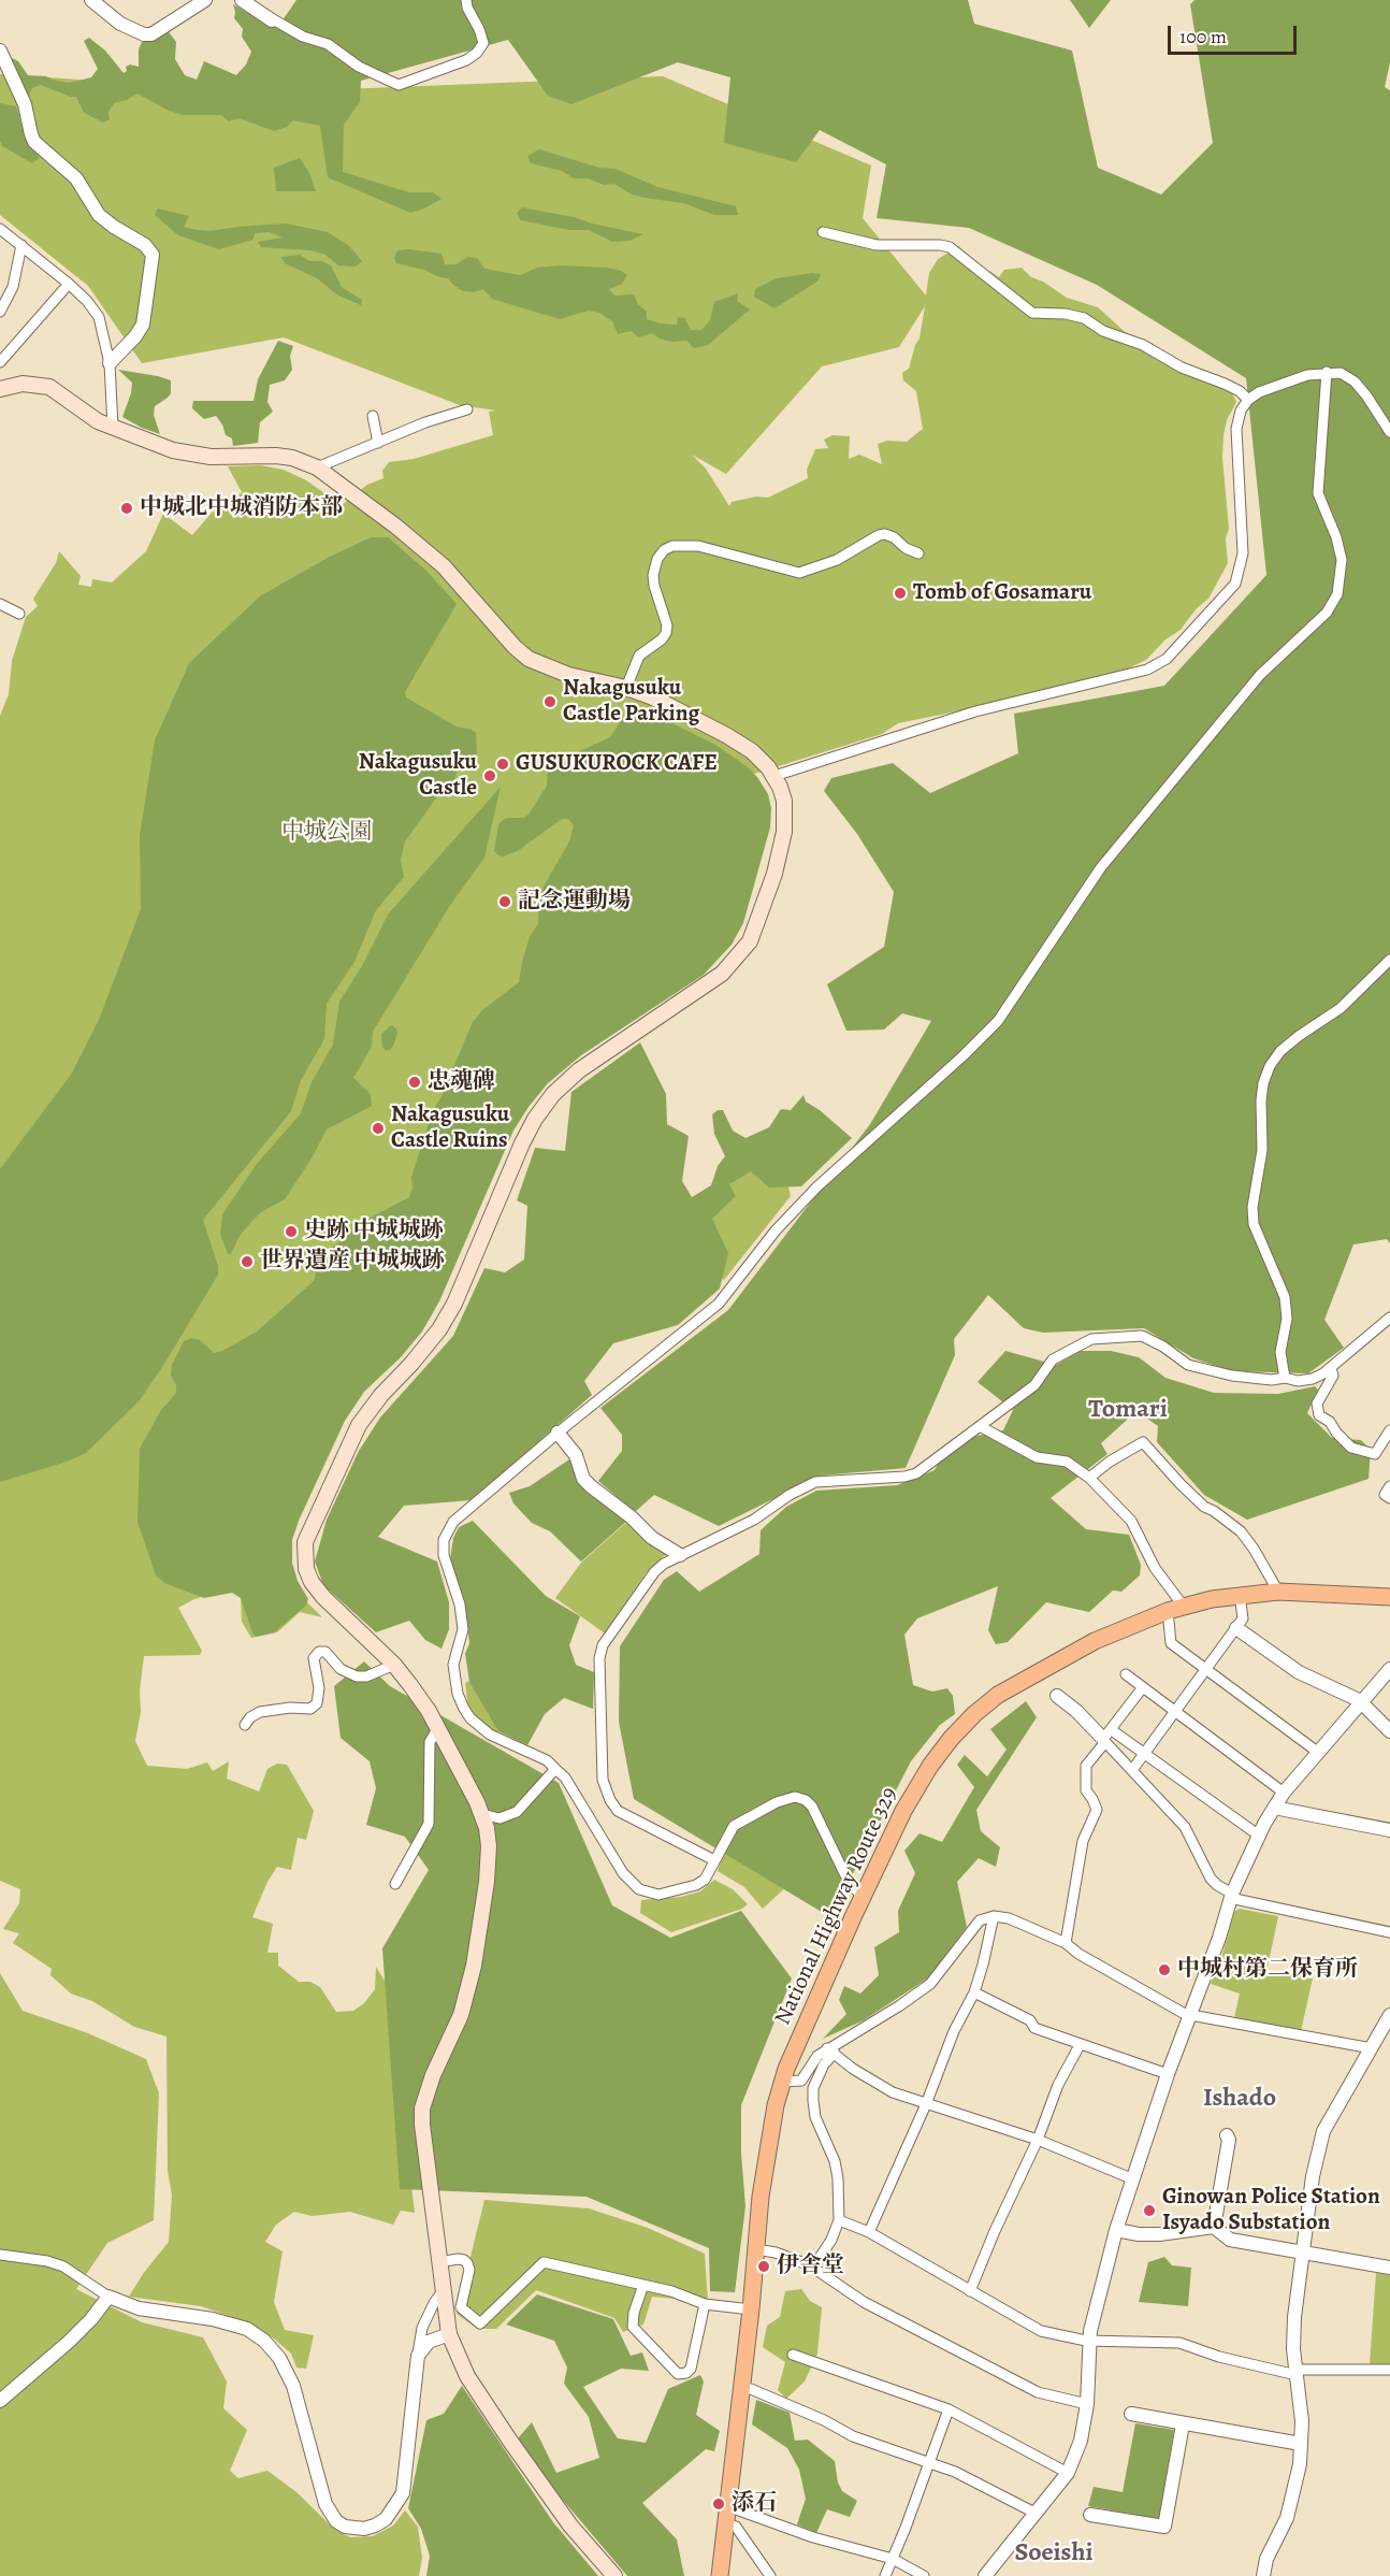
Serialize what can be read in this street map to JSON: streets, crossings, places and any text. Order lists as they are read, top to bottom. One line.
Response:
{"streets":{"highway":["National Highway Route 329"]},"districts":["Tomari","Ishado","Soeishi"],"parks":["中城公園"],"places":["中城北中城消防本部","Tomb of Gosamaru","Nakagusuku Castle Parking","GUSUKUROCK CAFE","Nakagusuku Castle","記念運動場","忠魂碑","Nakagusuku Castle Ruins","史跡 中城城跡","世界遺産 中城城跡","中城村第二保育所","Ginowan Police Station Isyado Substation","伊舎堂","添石"],"scale_bar":"100 m"}
